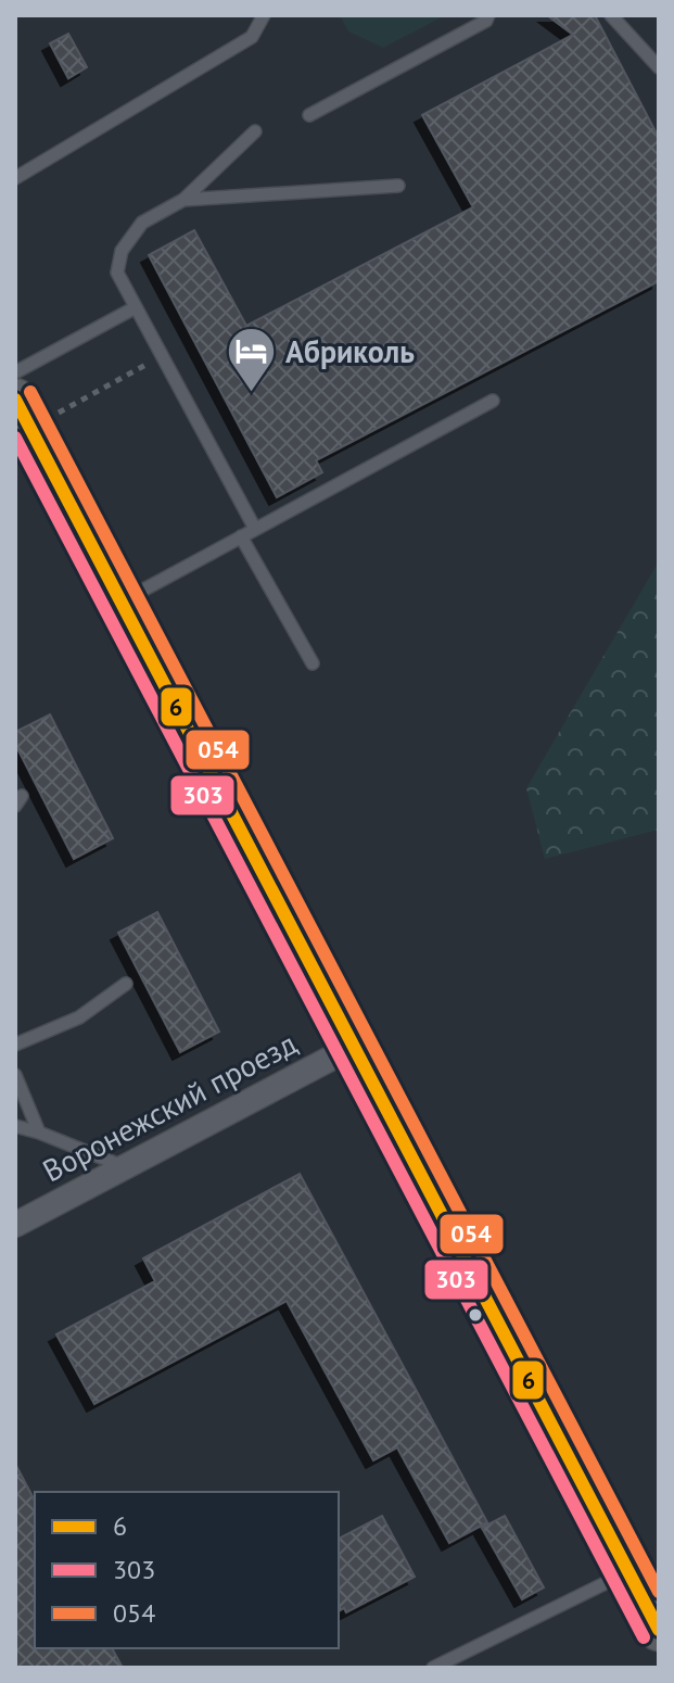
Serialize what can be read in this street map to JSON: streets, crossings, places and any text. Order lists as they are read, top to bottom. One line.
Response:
{"streets":{"street":["Воронежский проезд"]},"places":{"hotel":["Абриколь"]},"lines":["transit line 054","transit line 6","transit line 303"],"legend":["6","303","054"]}
